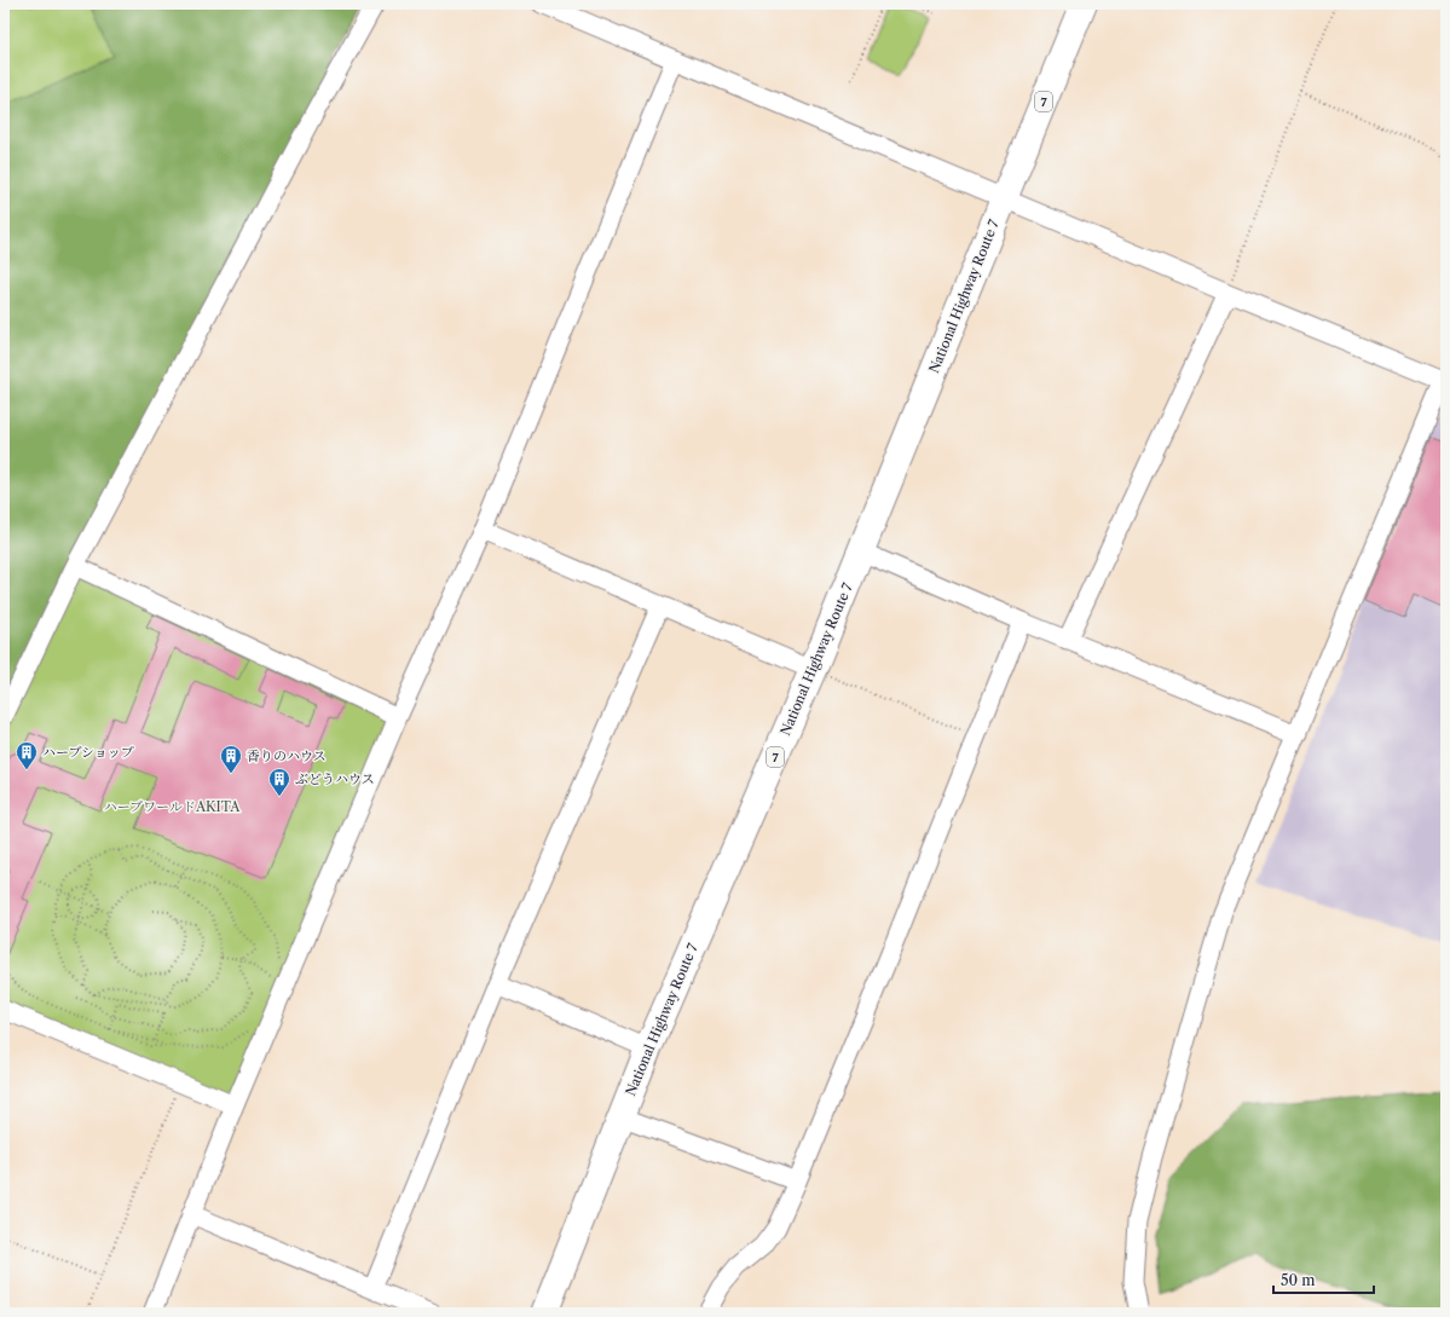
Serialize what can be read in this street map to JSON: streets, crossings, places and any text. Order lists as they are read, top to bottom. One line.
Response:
{"streets":{"highway":["7","National Highway Route 7"]},"parks":["ハーブワールドAKITA"],"places":{"building":["ハーブショップ","香りのハウス","ぶどうハウス"]},"scale_bar":"50 m"}
